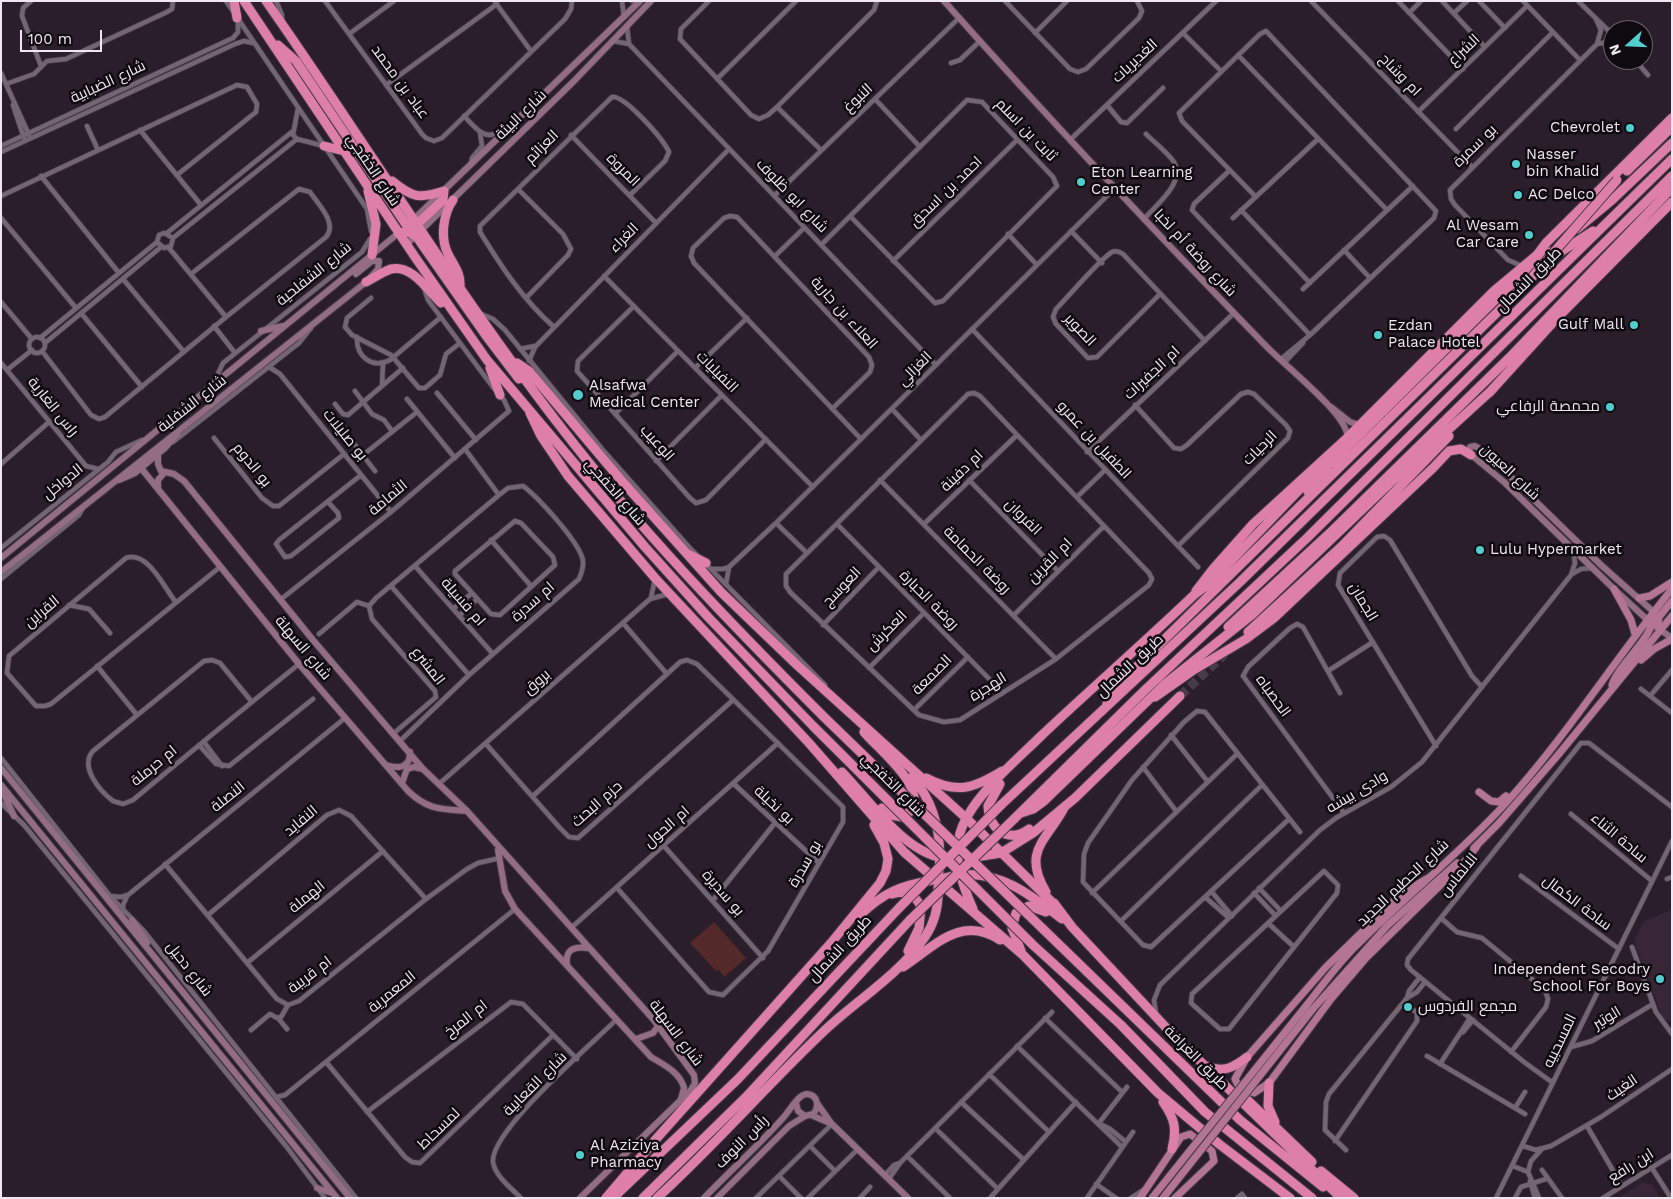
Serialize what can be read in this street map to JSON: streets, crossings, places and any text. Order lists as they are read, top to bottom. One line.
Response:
{"streets":{"highway":["شارع الخفجي","طريق الشمال","طريق الغرافة"],"main road":["شارع الحطيم الجديد"],"street":["الشراع","الغديريات","ام وشاح","شارع الضبابية","عباد بن محمد","النبوغ","شارع البيئة","ثابت بن اسلم","بو سمرة","العزائم","المروة","احمد بن اسحق","شارع ابو ظلوف","الغراء","شارع روضة أم لخبا","شارع الشفلحية","العلاء بن جارية","الصوير","الغزالي","النفيليات","ام الجفيرات","شارع الشفلية","راس الغارية","بو صليلات","الطفيل بن عمرو","الوعيب","الرحيات","بو الدوم","ام دفينة","شارع العيون","الدواخل","الثمامة","الفروان","روضة الحمامة","ام القرين","العوسج","روضة الحبارة","ام فسيلة","ام سدرة","الجمان","القراين","العكرش","شارع السهلة","المشرع","الصمعة","بروق","الهجرة","الحصباه","ام حرملة","وادى بيشه","النصلة","حزم البحث","بو نخيلة","النفايد","ام الحول","ساحة الثناء","بو سدرة","الالماس","بو سديرة","الهملة","ساحة الكمال","شارع دحيل","ام قريبة","المعمرية","الوتير","ام المرخ","المسحبيه","شارع القعابية","الغيث","لمسحاط","رأس النوف","ابن رافع"]},"crossings":[["الشراع","ام وشاح"],["الغديريات","شارع روضة أم لخبا"],["ام وشاح","بو سمرة"],["شارع الضبابية","شارع الخفجي"],["النبوغ","شارع ابو ظلوف"],["النبوغ","شارع روضة أم لخبا"],["شارع البيئة","شارع الخفجي"],["ثابت بن اسلم","احمد بن اسحق"],["ثابت بن اسلم","شارع ابو ظلوف"],["العزائم","المروة"],["العزائم","الغراء"],["شارع الخفجي","الغراء"],["شارع الخفجي","شارع الشفلحية"],["شارع الخفجي","شارع الشفلية"],["شارع الخفجي","طريق الغرافة"],["المروة","الغراء"],["شارع ابو ظلوف","الغراء"],["شارع ابو ظلوف","الغزالي"],["الغراء","النفيليات"],["شارع روضة أم لخبا","الغزالي"],["شارع روضة أم لخبا","ام الجفيرات"],["شارع الشفلحية","شارع الشفلية"],["العلاء بن جارية","الغزالي"],["الصوير","ام الجفيرات"],["الغزالي","النفيليات"],["الغزالي","الطفيل بن عمرو"],["النفيليات","الوعيب"],["ام الجفيرات","الطفيل بن عمرو"],["ام الجفيرات","الرحيات"],["شارع الشفلية","بو صليلات"],["شارع الشفلية","الدواخل"],["شارع الشفلية","شارع السهلة"],["بو صليلات","بو الدوم"],["بو صليلات","الثمامة"],["الطفيل بن عمرو","الرحيات"],["ام دفينة","الفروان"],["ام دفينة","روضة الحمامة"],["ام دفينة","الهجرة"],["شارع العيون","شارع الحطيم الجديد"],["الثمامة","شارع السهلة"],["الفروان","ام القرين"],["روضة الحمامة","ام القرين"],["روضة الحمامة","الهجرة"],["ام القرين","الهجرة"],["العوسج","روضة الحبارة"],["العوسج","الهجرة"],["روضة الحبارة","العكرش"],["روضة الحبارة","الصمعة"],["روضة الحبارة","الهجرة"],["ام فسيلة","ام سدرة"],["ام سدرة","شارع السهلة"],["ام سدرة","المشرع"],["الجمان","وادى بيشه"],["القراين","شارع السهلة"],["العكرش","الهجرة"],["شارع السهلة","المشرع"],["شارع السهلة","بروق"],["شارع السهلة","ام حرملة"],["شارع السهلة","النصلة"],["شارع السهلة","ام الحول"],["شارع السهلة","ام قريبة"],["شارع السهلة","المعمرية"],["شارع السهلة","شارع القعابية"],["الصمعة","الهجرة"],["بروق","حزم البحث"],["الحصباه","وادى بيشه"],["النصلة","ام قريبة"],["حزم البحث","بو سدرة"],["بو نخيلة","ام الحول"],["بو نخيلة","بو سدرة"],["النفايد","الهملة"],["النفايد","ام قريبة"],["ام الحول","بو سدرة"],["ام الحول","بو سديرة"],["ساحة الثناء","المسحبيه"],["بو سدرة","بو سديرة"],["الالماس","المسحبيه"],["الهملة","ام قريبة"],["ساحة الكمال","المسحبيه"],["شارع دحيل","المعمرية"],["المعمرية","لمسحاط"],["الوتير","المسحبيه"],["ام المرخ","شارع القعابية"],["ام المرخ","لمسحاط"]],"places":["Chevrolet","Nasser bin Khalid","Eton Learning Center","AC Delco","Al Wesam Car Care","Gulf Mall","Ezdan Palace Hotel","Alsafwa Medical Center","محمصة الرفاعي","Lulu Hypermarket","Independent Secodry School For Boys","مجمع الفردوس","Al Aziziya Pharmacy"],"scale_bar":"100 m","north":"left"}
